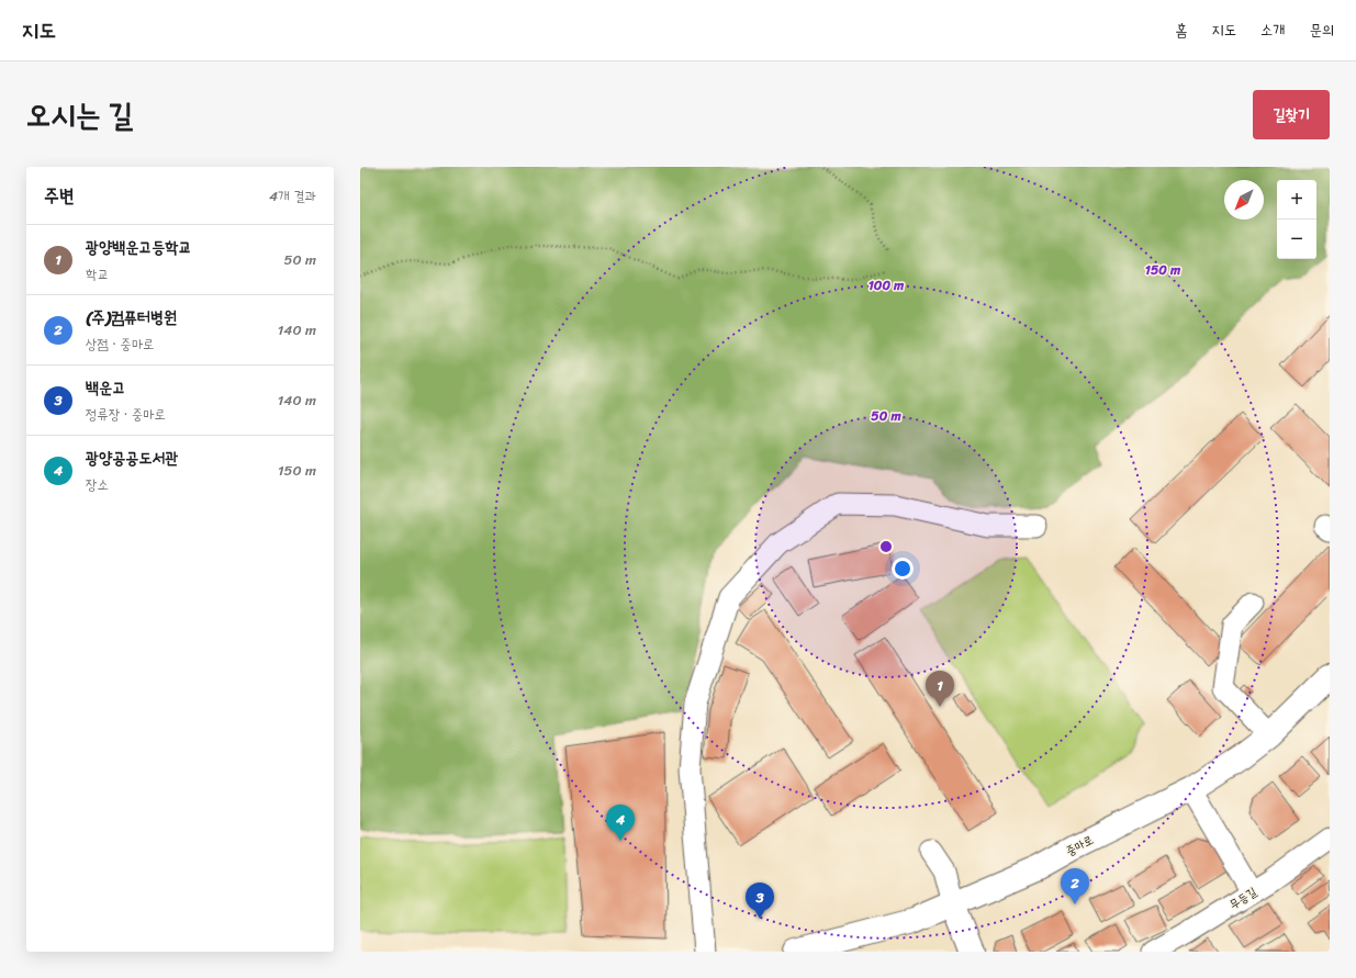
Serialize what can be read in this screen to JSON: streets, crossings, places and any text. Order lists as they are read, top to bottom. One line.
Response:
{"streets":{"main road":["중마로"],"street":["무등길"]},"north":"bottom left","page":{"header":"지도","nav":["홈","지도","소개","문의"],"title":"오시는 길","buttons":"길찾기","heading":["주변","4개 결과"],"map_buttons":["+","−"],"list":[{"mark":"1","name":"광양백운고등학교","note":"학교","value":"50 m"},{"mark":"2","name":"(주)컴퓨터병원","note":"상점 · 중마로","value":"140 m"},{"mark":"3","name":"백운고","note":"정류장 · 중마로","value":"140 m"},{"mark":"4","name":"광양공공도서관","note":"장소","value":"150 m"}],"pins":["1","4","2","3"]},"rings":["150 m","100 m","50 m"]}
